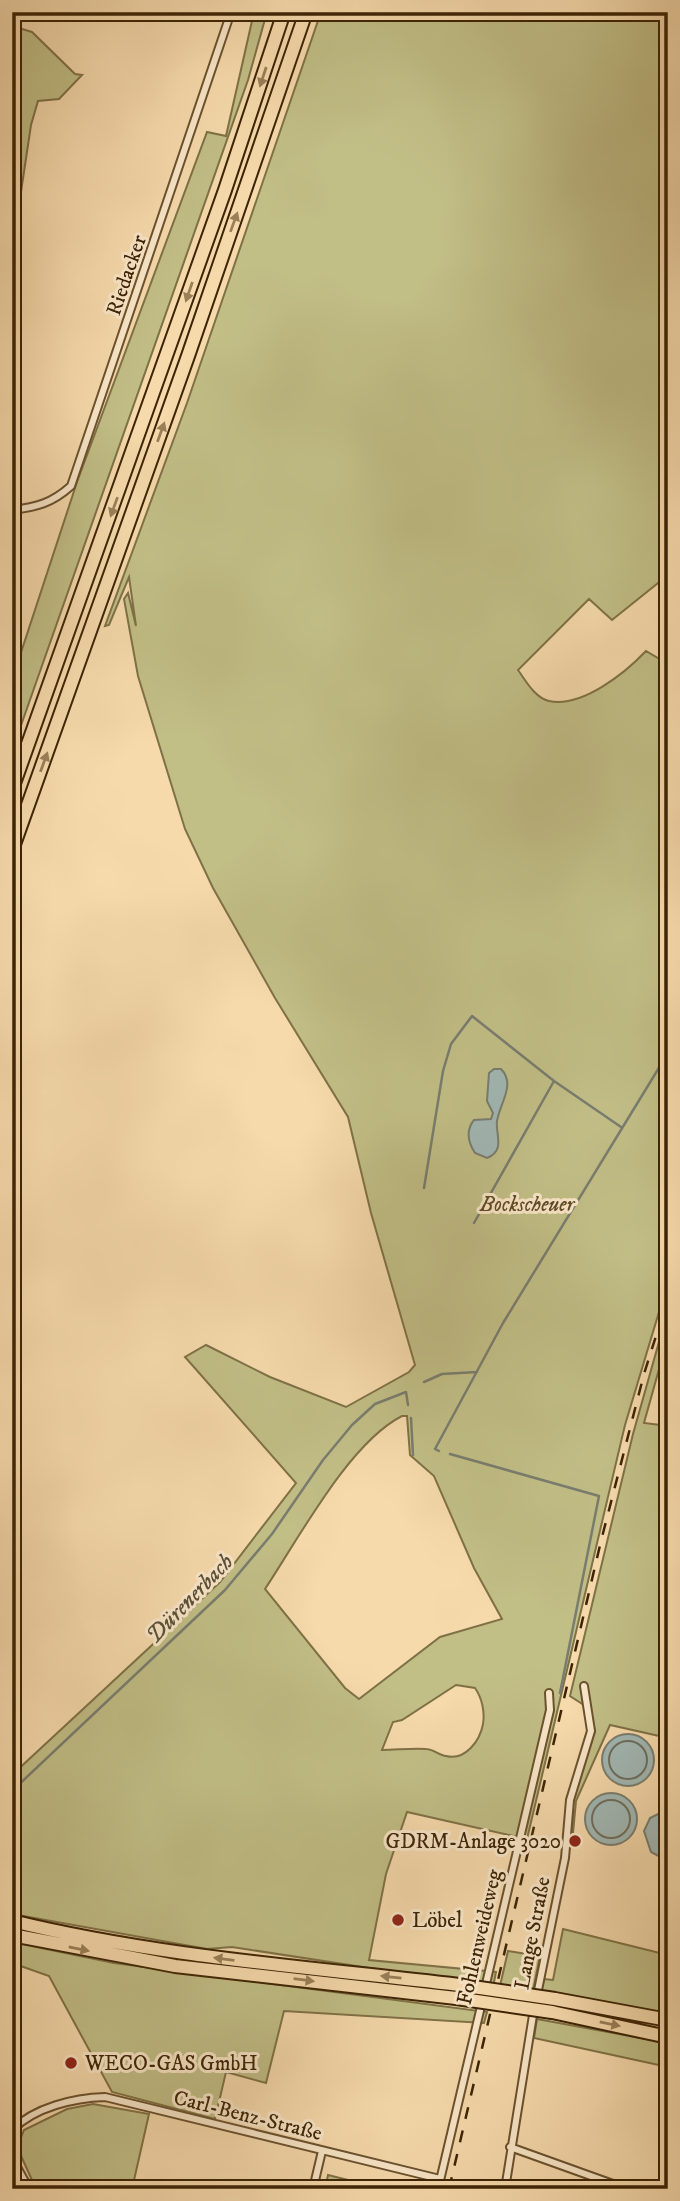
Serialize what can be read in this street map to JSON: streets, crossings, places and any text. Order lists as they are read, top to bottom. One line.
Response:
{"streets":{"street":["Riedacker","Lange Straße","Fohlenweideweg","Carl-Benz-Straße"]},"crossings":[["Fohlenweideweg","Carl-Benz-Straße"]],"water":["Dürenerbach"],"parks":["Bockscheuer"],"places":["GDRM-Anlage 3020","Löbel","WECO-GAS GmbH"]}
